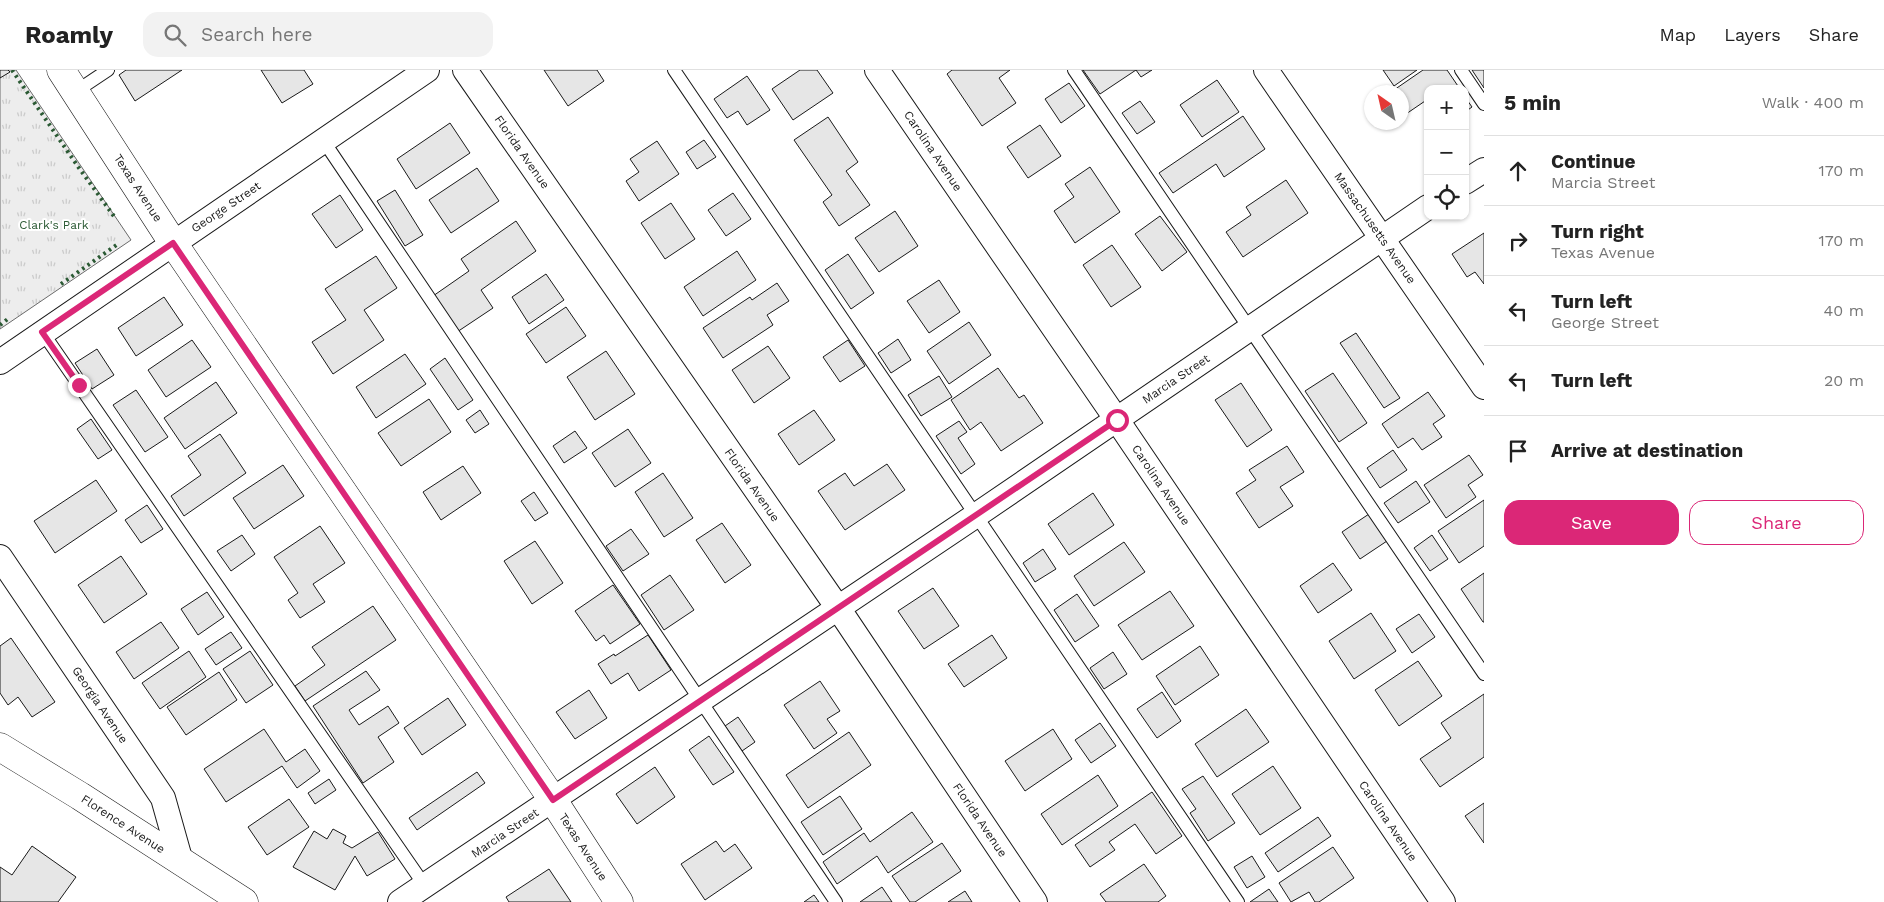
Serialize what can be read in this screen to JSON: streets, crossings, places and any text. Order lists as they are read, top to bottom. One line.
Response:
{"streets":{"street":["Carolina Avenue","Florida Avenue","Texas Avenue","George Street","Massachusetts Avenue","Marcia Street","Georgia Avenue","Florence Avenue"]},"crossings":[["Carolina Avenue","Marcia Street"],["Florida Avenue","Marcia Street"],["Texas Avenue","George Street"],["Texas Avenue","Marcia Street"],["Massachusetts Avenue","Marcia Street"],["Georgia Avenue","Florence Avenue"]],"parks":["Clark's Park"],"north":"top left","page":{"header":"Roamly","search":"Search here","nav":["Map","Layers","Share"],"heading":["5 min","Walk · 400 m"],"map_buttons":["+","−"],"list":[["Continue","Marcia Street","170 m"],["Turn right","Texas Avenue","170 m"],["Turn left","George Street","40 m"],["Turn left","20 m"],"Arrive at destination"],"buttons":["Save","Share"]}}
